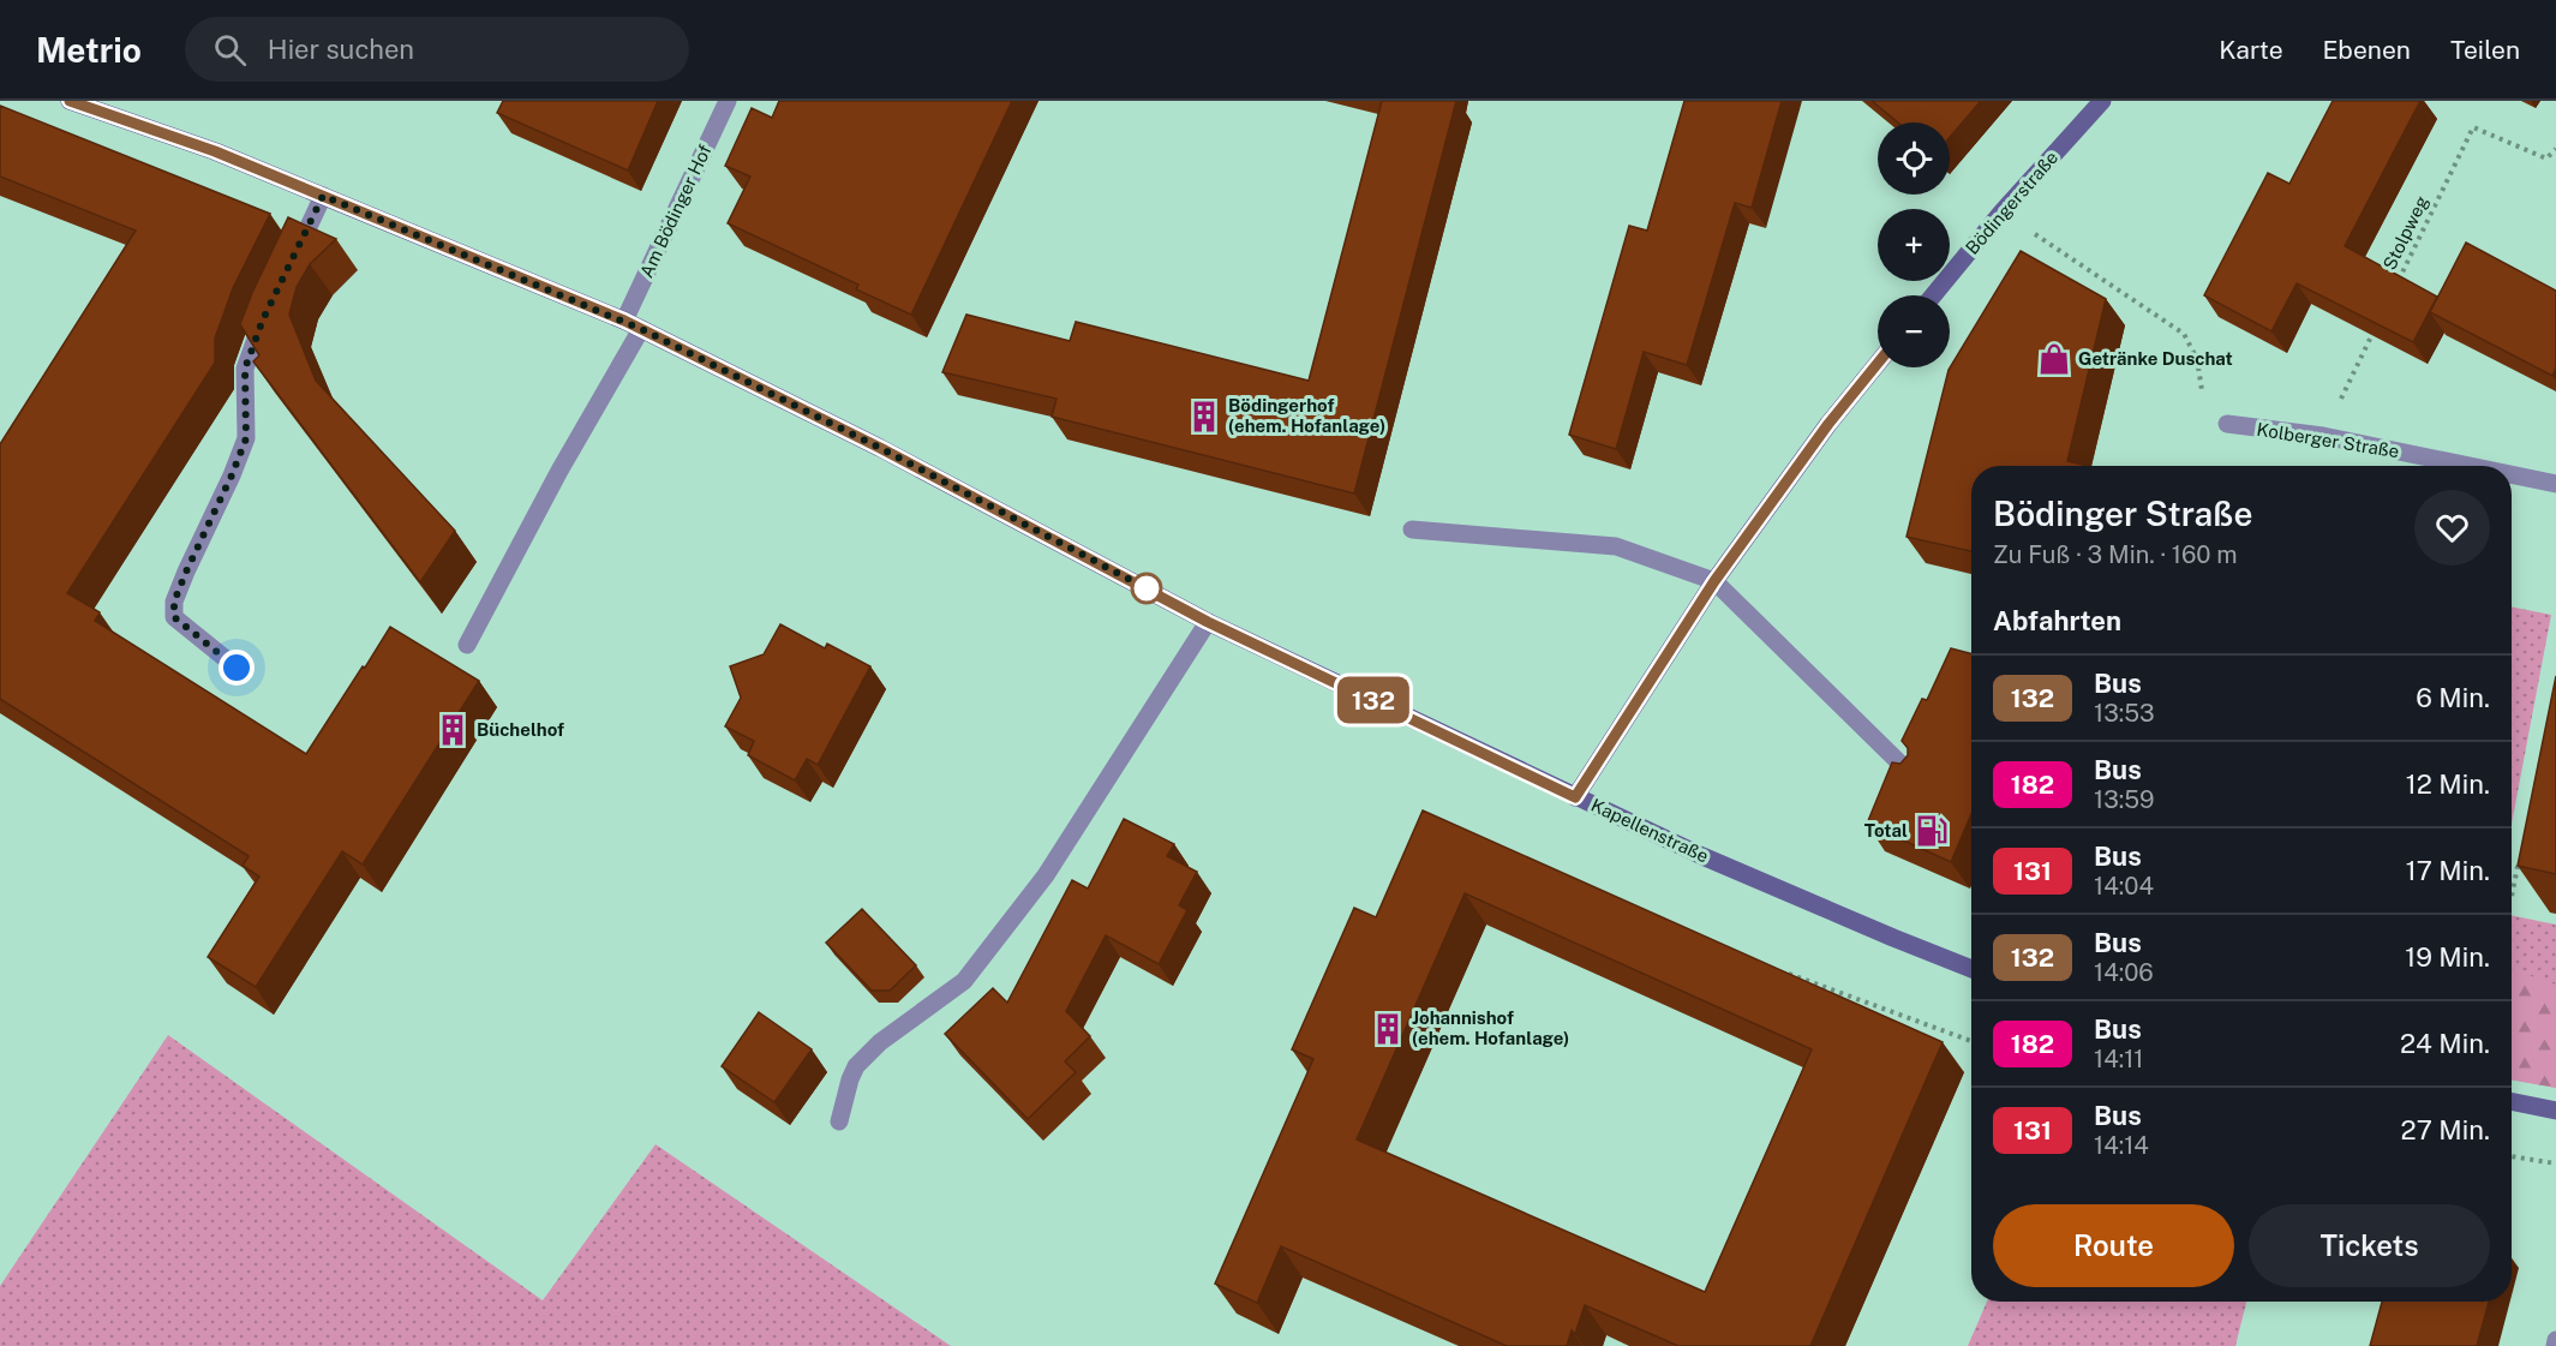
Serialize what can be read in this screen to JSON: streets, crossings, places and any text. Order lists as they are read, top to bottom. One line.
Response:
{"streets":{"main road":["Bödingerstraße","Kapellenstraße"],"street":["Am Bödinger Hof","Kolberger Straße"],"path":["Stolpweg"]},"crossings":[["Am Bödinger Hof","Kapellenstraße"]],"places":{"shop":["Getränke Duschat"],"building":["Bödingerhof (ehem. Hofanlage)","Büchelhof","Johannishof (ehem. Hofanlage)"],"fuel station":["Total"]},"lines":["bus line 132"],"page":{"header":"Metrio","search":"Hier suchen","nav":["Karte","Ebenen","Teilen"],"on_map":"132","map_buttons":["+","−"],"heading":[["Bödinger Straße","Zu Fuß · 3 Min. · 160 m"],"Abfahrten"],"list":[{"mark":"132","name":"Bus","note":"13:53","value":"6 Min."},{"mark":"182","name":"Bus","note":"13:59","value":"12 Min."},{"mark":"131","name":"Bus","note":"14:04","value":"17 Min."},{"mark":"132","name":"Bus","note":"14:06","value":"19 Min."},{"mark":"182","name":"Bus","note":"14:11","value":"24 Min."},{"mark":"131","name":"Bus","note":"14:14","value":"27 Min."}],"buttons":["Route","Tickets"]}}
